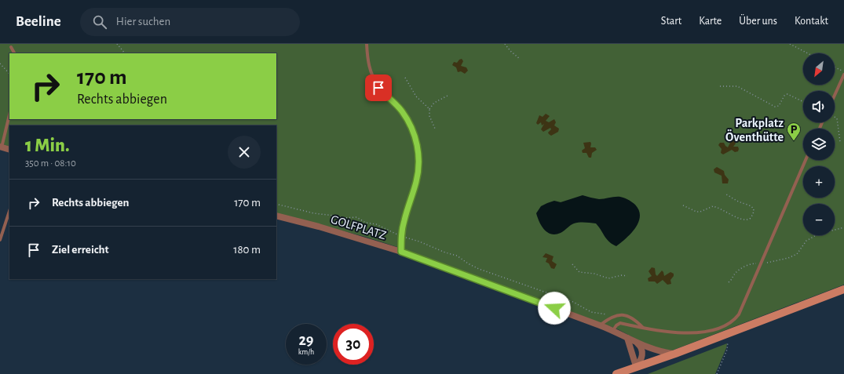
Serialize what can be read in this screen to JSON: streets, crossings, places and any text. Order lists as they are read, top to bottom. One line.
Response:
{"streets":{"street":["GOLFPLATZ"]},"places":{"parking":["Parkplatz Öventhütte"]},"north":"bottom left","page":{"header":"Beeline","search":"Hier suchen","nav":["Start","Karte","Über uns","Kontakt"],"map_buttons":["+","−"],"turn":["170 m","Rechts abbiegen"],"heading":["1 Min.","350 m · 08:10"],"list":[{"name":"Rechts abbiegen","value":"170 m"},{"name":"Ziel erreicht","value":"180 m"}],"speed":"29 km/h","limit":"30"}}
